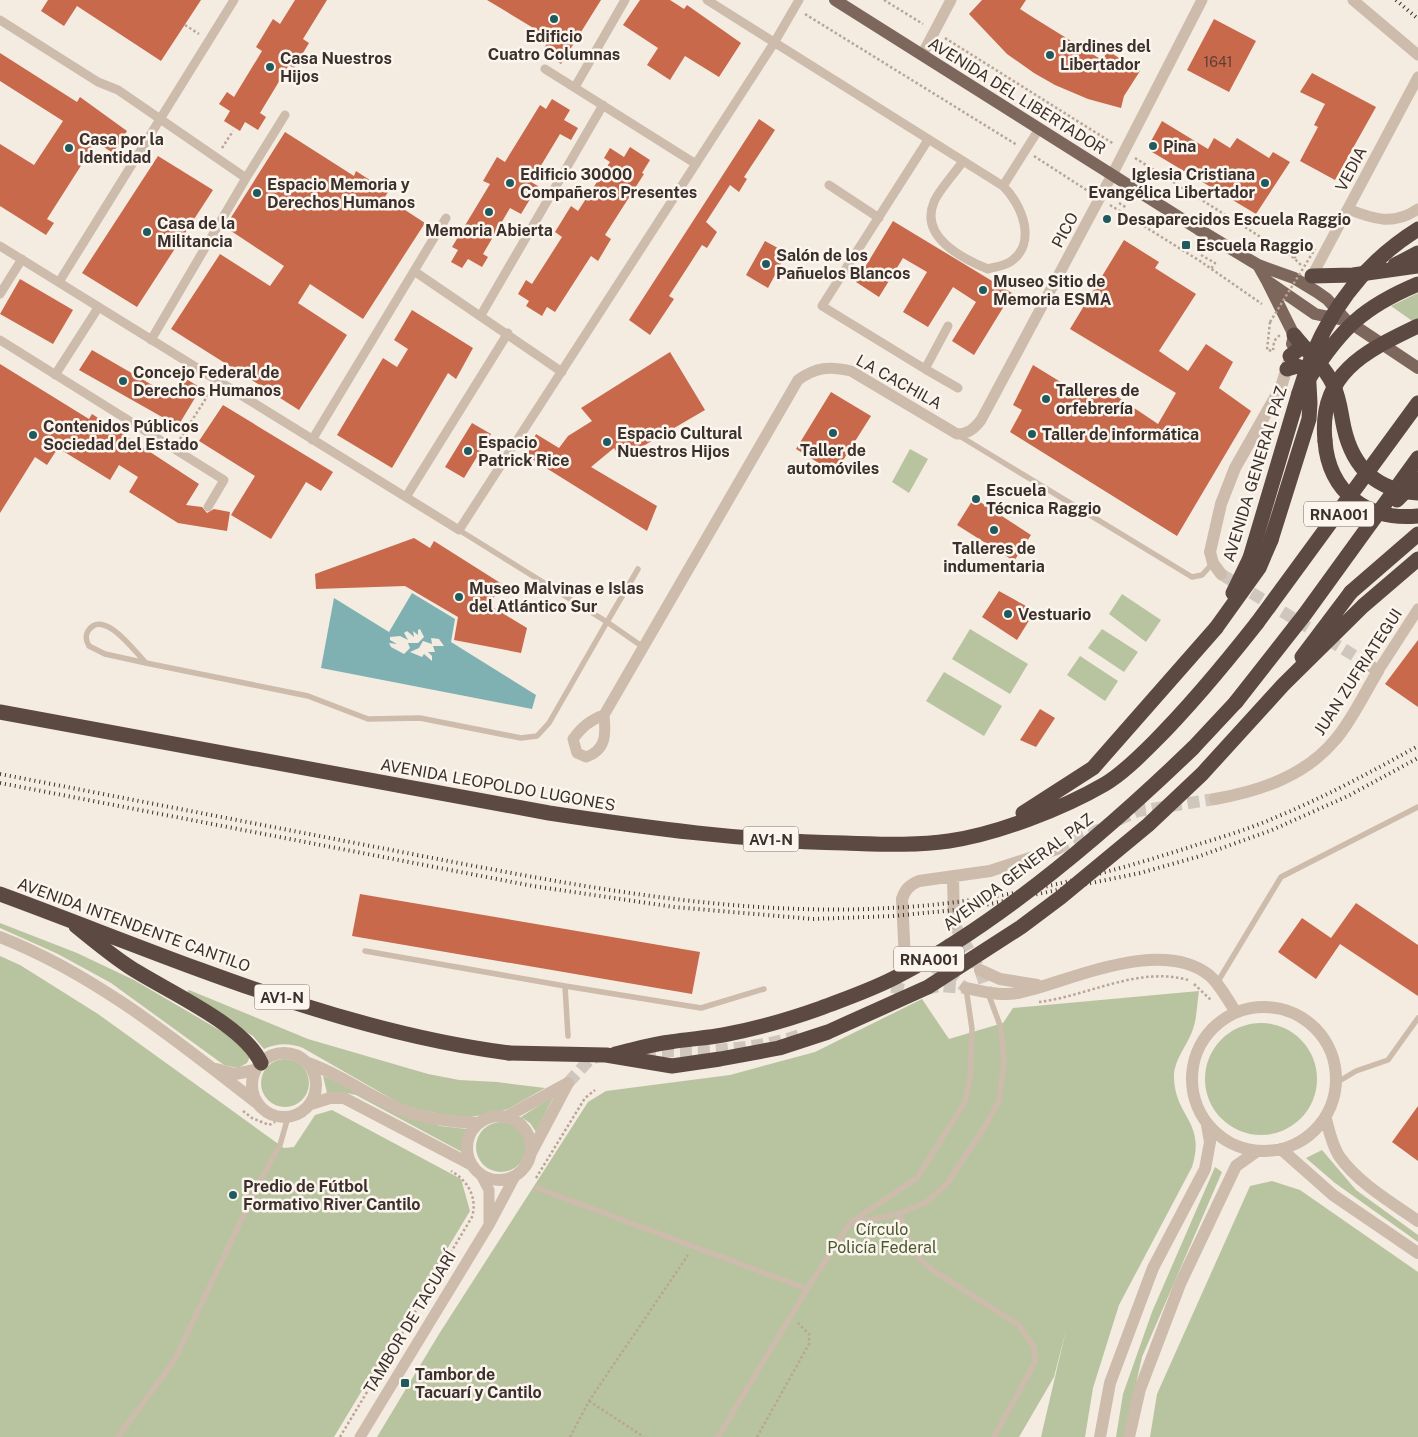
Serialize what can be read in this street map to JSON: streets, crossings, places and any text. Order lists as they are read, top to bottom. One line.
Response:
{"streets":{"highway":["AVENIDA GENERAL PAZ","RNA001","AVENIDA LEOPOLDO LUGONES","AV1-N","AVENIDA INTENDENTE CANTILO"],"main road":["AVENIDA DEL LIBERTADOR"],"street":["VEDIA","PICO","LA CACHILA","JUAN ZUFRIATEGUI","TAMBOR DE TACUARÍ"]},"crossings":[["AVENIDA DEL LIBERTADOR","PICO"],["PICO","LA CACHILA"],["AVENIDA GENERAL PAZ","AVENIDA LEOPOLDO LUGONES"],["AVENIDA GENERAL PAZ","AVENIDA INTENDENTE CANTILO"]],"parks":["Círculo Policía Federal"],"places":{"other":["Edificio Cuatro Columnas","Jardines del Libertador","Casa Nuestros Hijos","Pina","Casa por la Identidad","Edificio 30000 Compañeros Presentes","Iglesia Cristiana Evangélica Libertador","Espacio Memoria y Derechos Humanos","Memoria Abierta","Desaparecidos Escuela Raggio","Casa de la Militancia","Salón de los Pañuelos Blancos","Museo Sitio de Memoria ESMA","Concejo Federal de Derechos Humanos","Talleres de orfebrería","Taller de automóviles","Taller de informática","Contenidos Públicos Sociedad del Estado","Espacio Cultural Nuestros Hijos","Espacio Patrick Rice","Escuela Técnica Raggio","Talleres de indumentaria","Museo Malvinas e Islas del Atlántico Sur","Vestuario","Predio de Fútbol Formativo River Cantilo"],"transit":["Escuela Raggio","Tambor de Tacuarí y Cantilo"]},"house_numbers":["1641"]}
